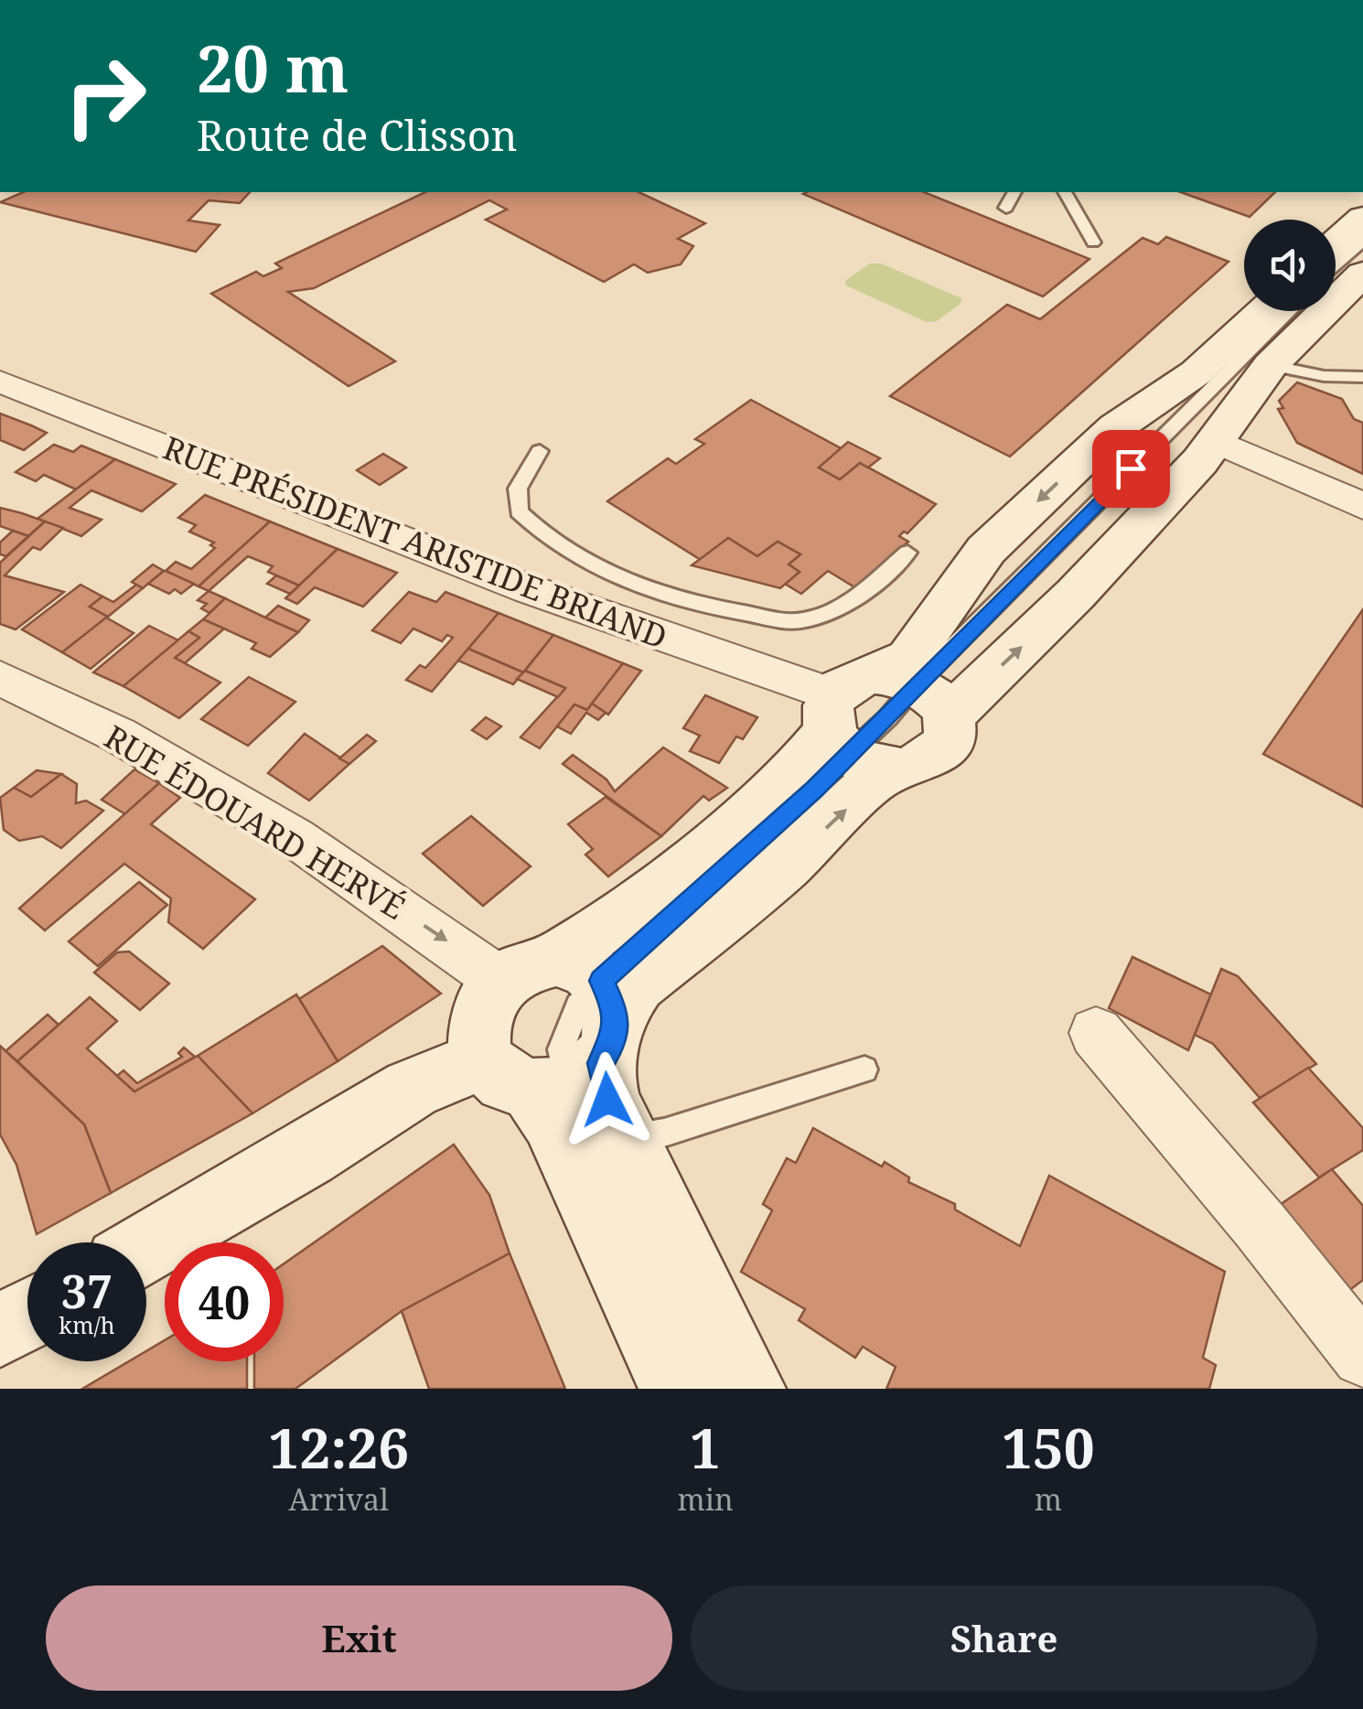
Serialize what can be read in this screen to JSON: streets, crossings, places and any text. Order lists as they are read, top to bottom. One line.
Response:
{"streets":{"street":["RUE PRÉSIDENT ARISTIDE BRIAND","RUE ÉDOUARD HERVÉ"]},"one_way":["RUE ÉDOUARD HERVÉ"],"page":{"turn":["20 m","Route de Clisson"],"speed":"37 km/h","limit":"40","eta":["12:26","Arrival","1","min","150","m"],"buttons":["Exit","Share"]}}
